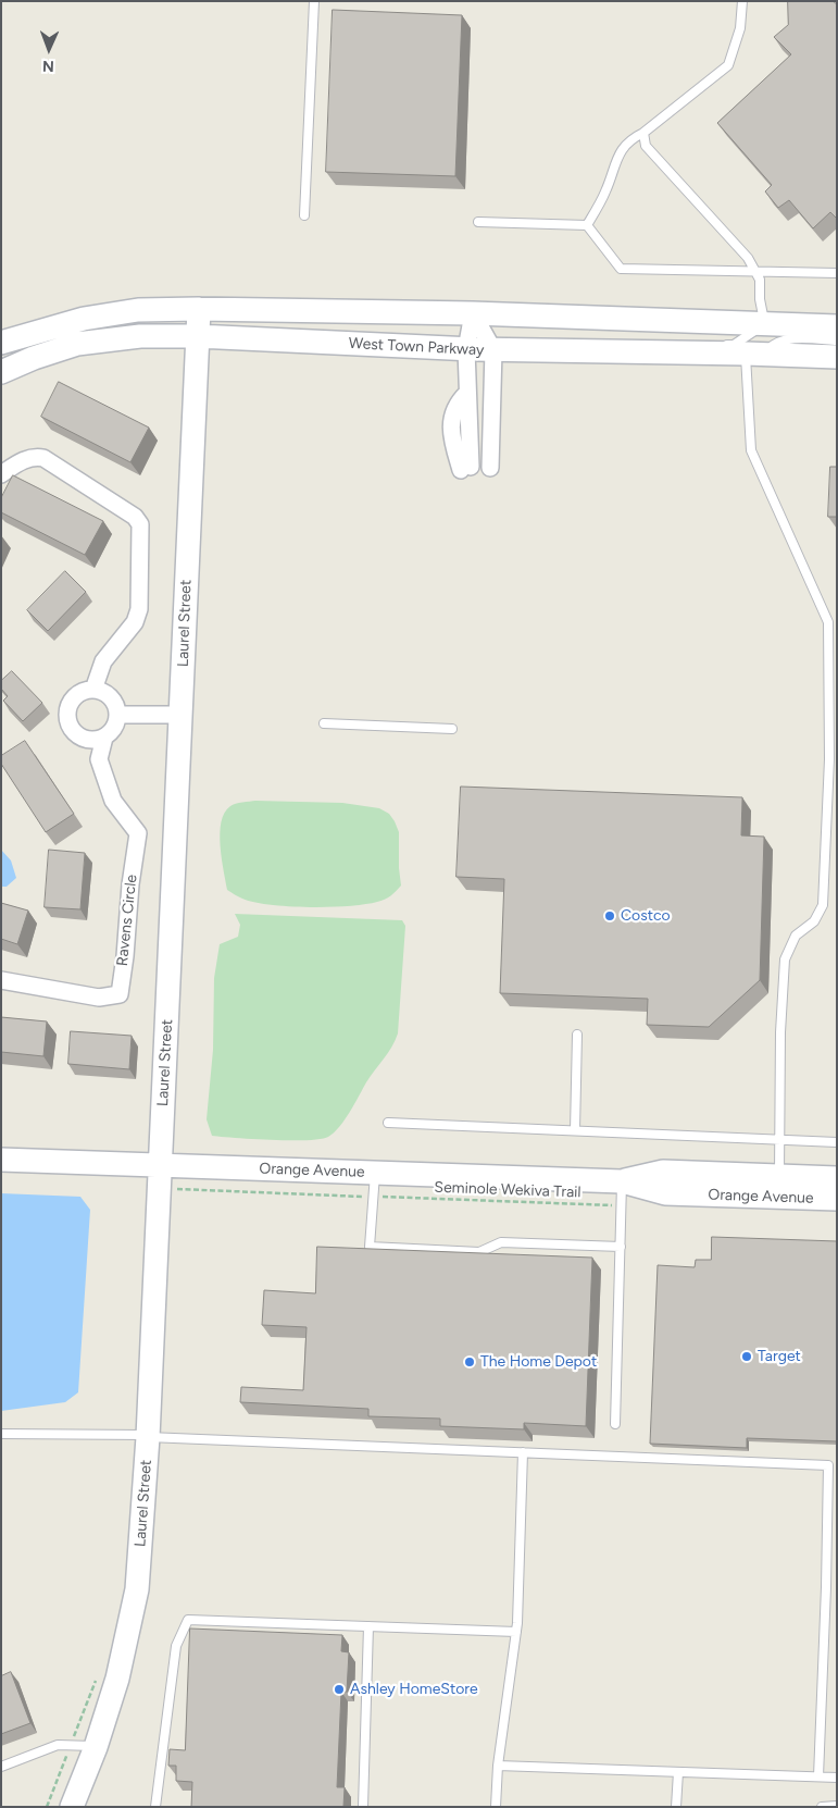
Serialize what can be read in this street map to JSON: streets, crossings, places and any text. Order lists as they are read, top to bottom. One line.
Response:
{"streets":{"street":["West Town Parkway","Laurel Street","Ravens Circle","Orange Avenue"],"path":["Seminole Wekiva Trail"]},"crossings":[["West Town Parkway","Laurel Street"],["Laurel Street","Orange Avenue"]],"places":["Costco","Target","The Home Depot","Ashley HomeStore"],"north":"bottom"}
